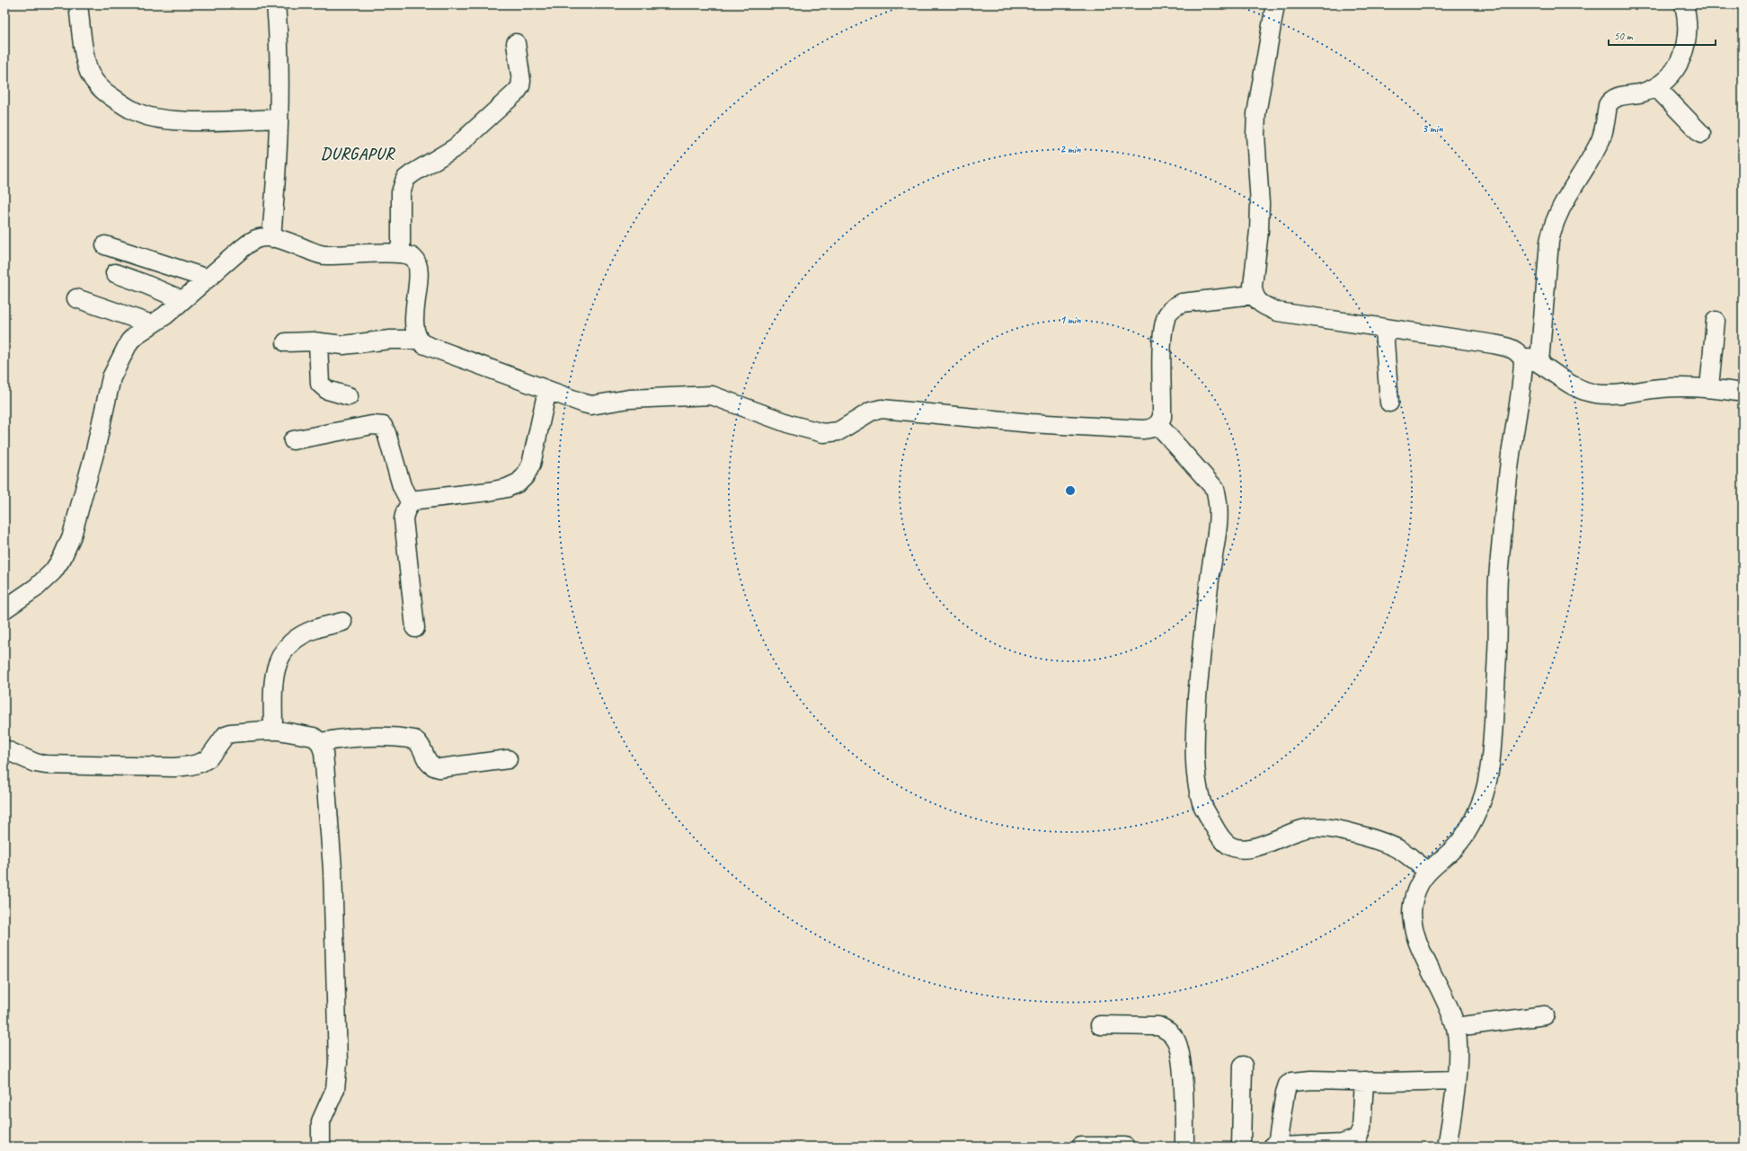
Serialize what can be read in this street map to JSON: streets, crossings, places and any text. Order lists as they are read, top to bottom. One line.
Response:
{"districts":["DURGAPUR"],"scale_bar":"50 m","rings":["3 min","2 min","1 min"]}
